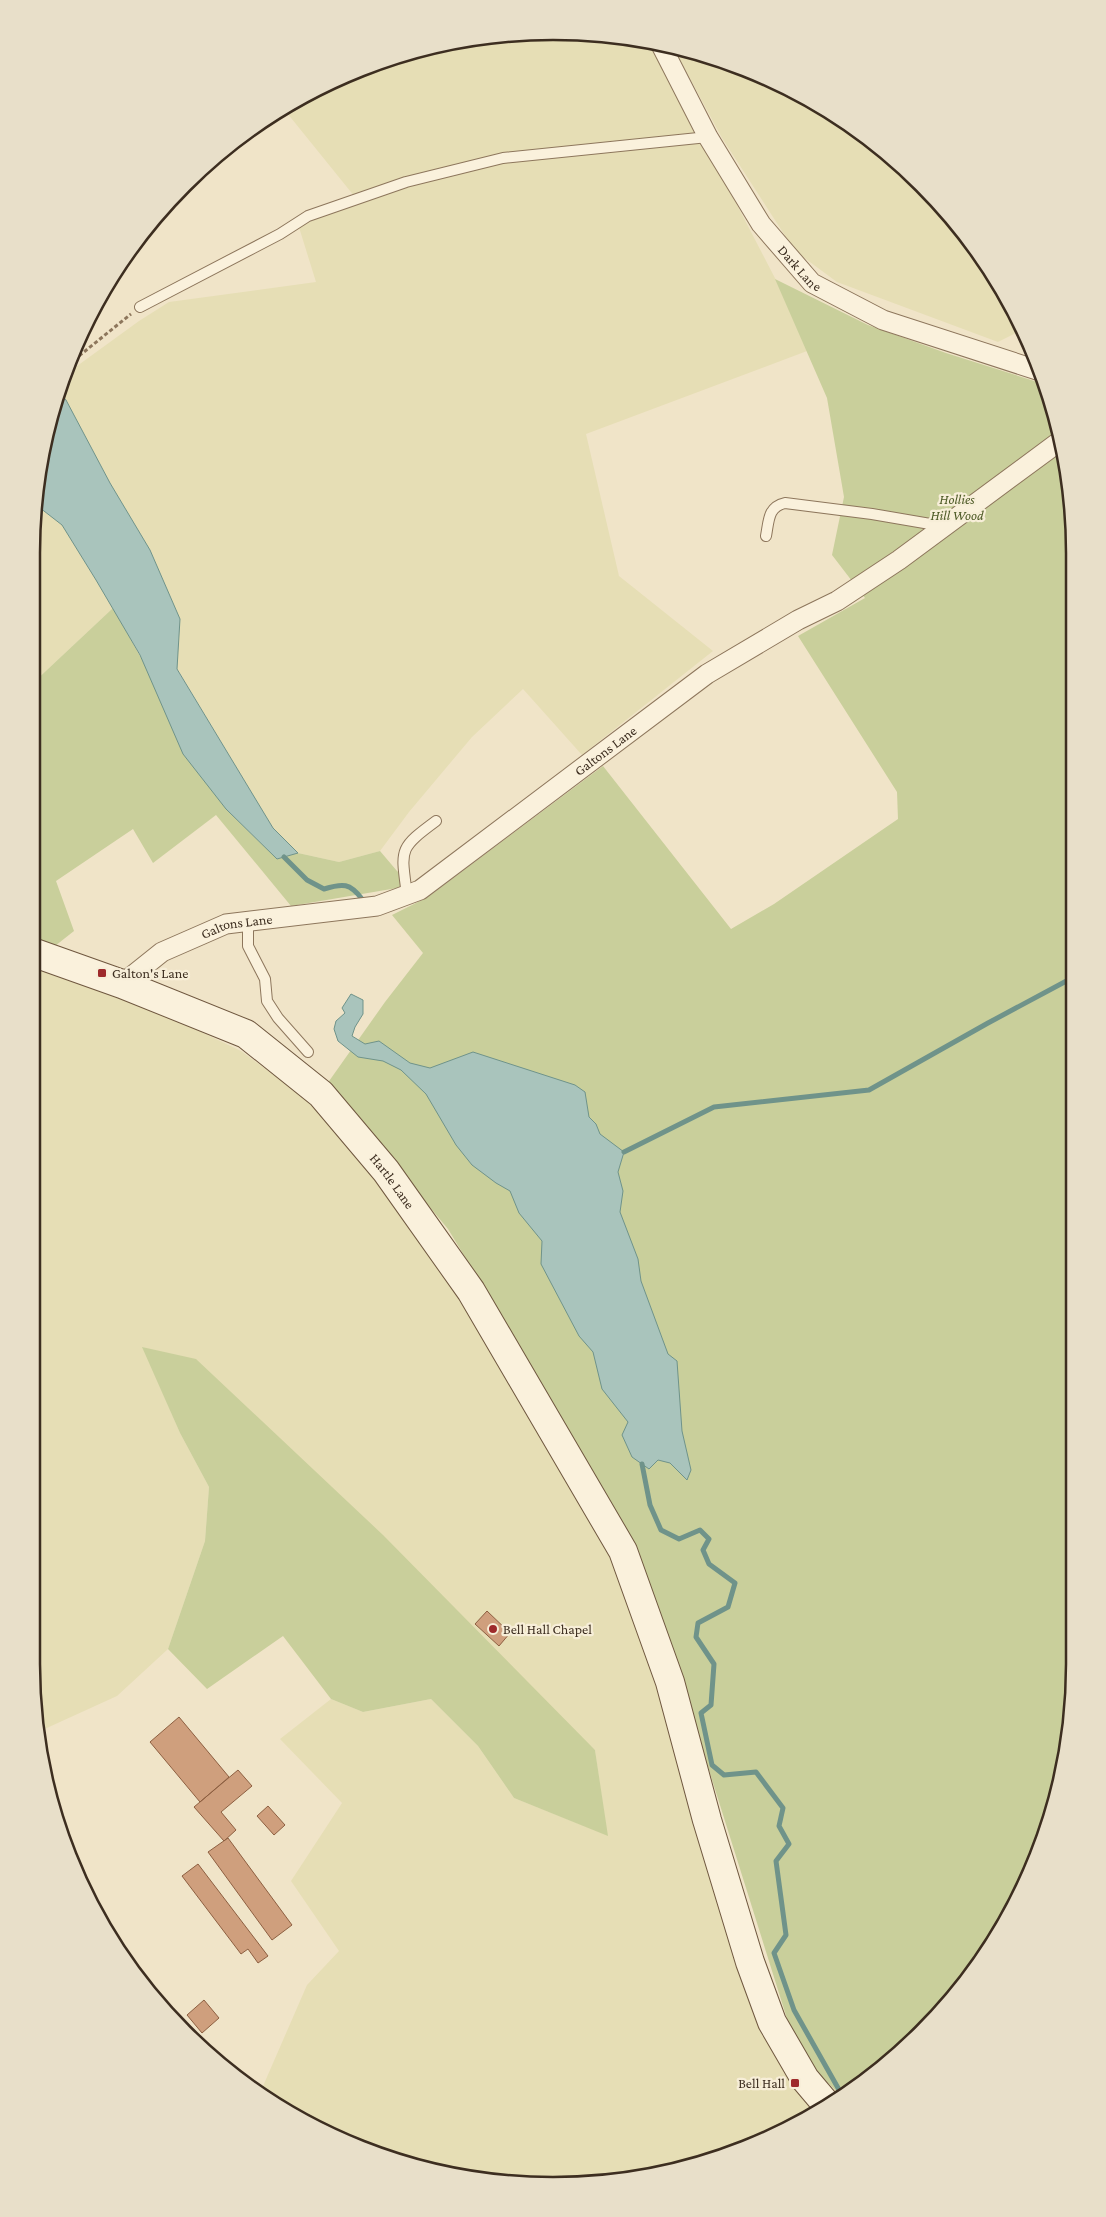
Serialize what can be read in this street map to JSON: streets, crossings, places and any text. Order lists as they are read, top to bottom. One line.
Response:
{"streets":{"main road":["Hartle Lane"],"street":["Dark Lane","Galtons Lane"]},"crossings":[["Galtons Lane","Hartle Lane"]],"parks":["Hollies Hill Wood"],"places":{"transit":["Galton's Lane","Bell Hall"],"other":["Bell Hall Chapel"]}}
